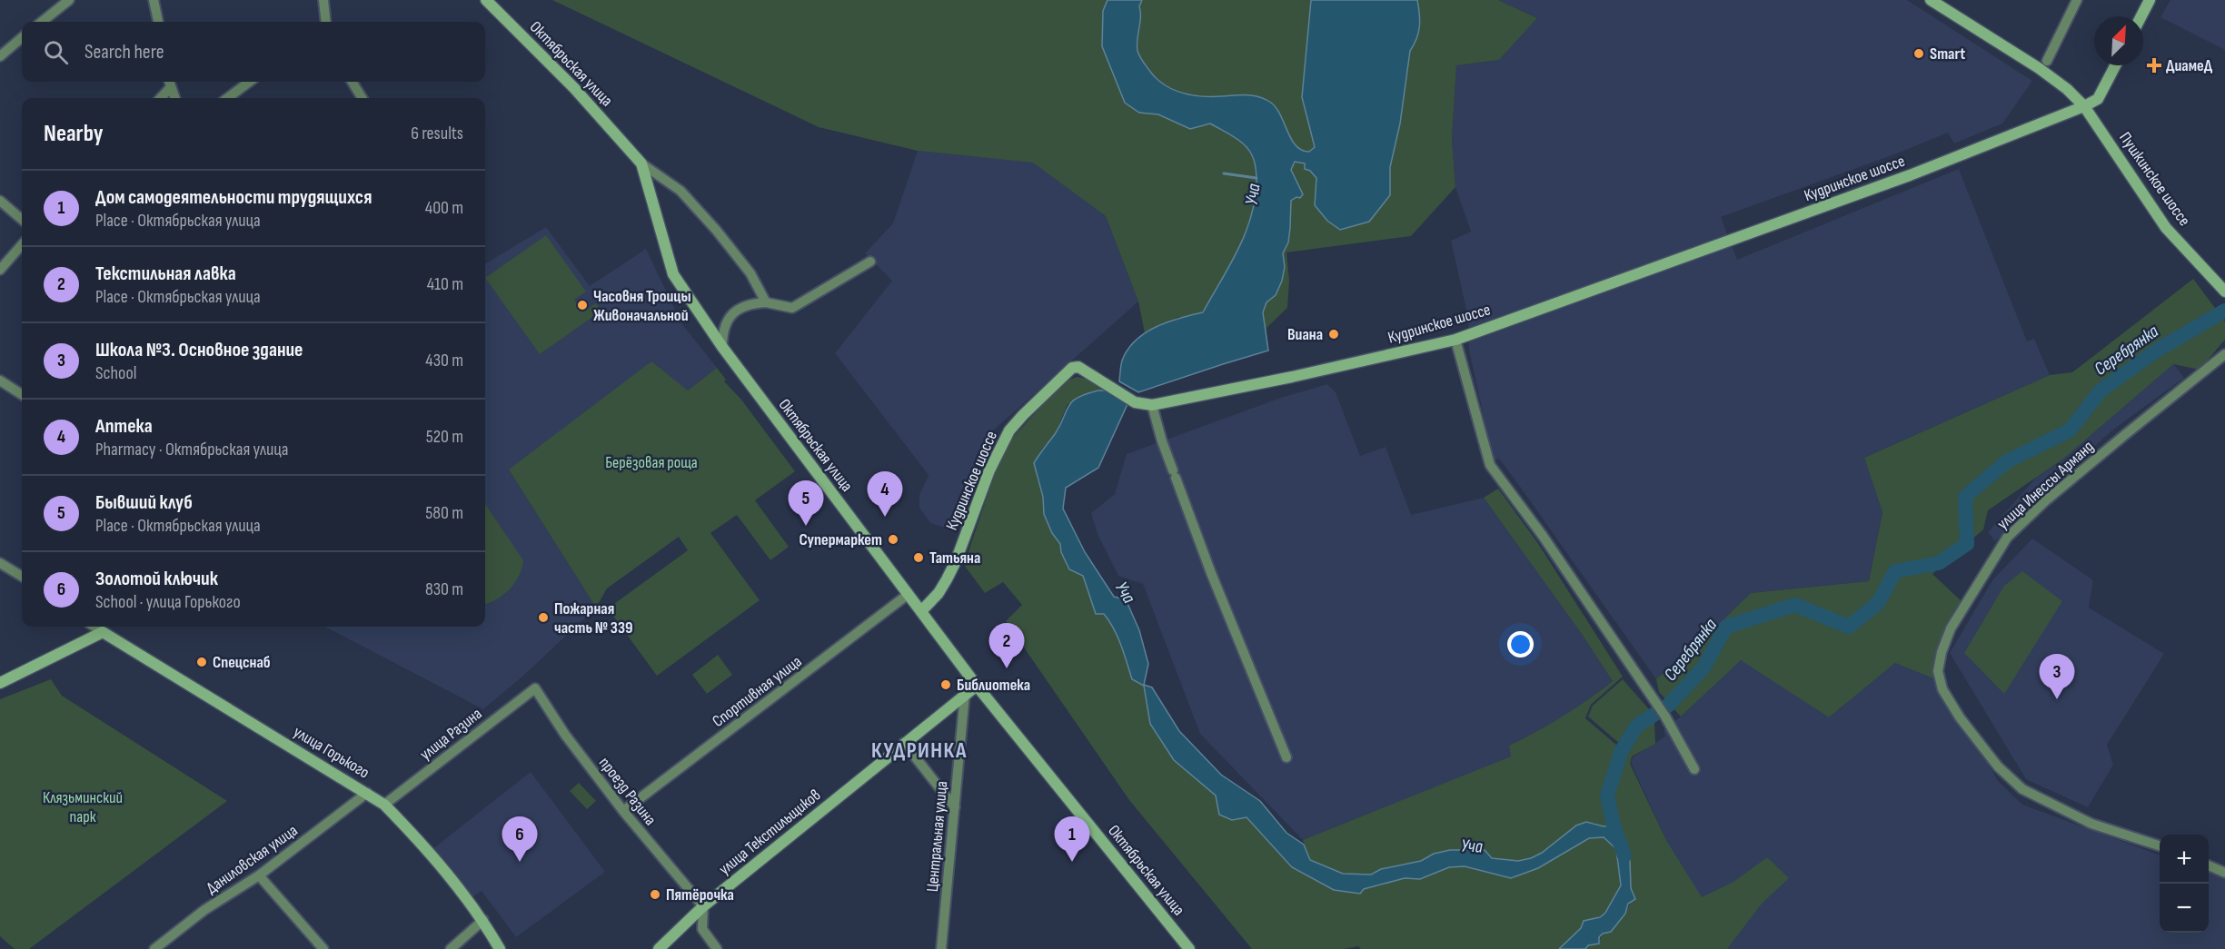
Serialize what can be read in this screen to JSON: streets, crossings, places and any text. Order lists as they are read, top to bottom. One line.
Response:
{"streets":{"street":["Октябрьская улица","Кудринское шоссе","Пушкинское шоссе","улица Инессы Арманд","Спортивная улица","улица Разина","улица Горького","проезд Разина","улица Текстильщиков","Центральная улица","Даниловская улица"]},"crossings":[["Октябрьская улица","Кудринское шоссе"],["Октябрьская улица","Спортивная улица"],["Октябрьская улица","улица Текстильщиков"],["Кудринское шоссе","Пушкинское шоссе"],["Спортивная улица","проезд Разина"],["улица Разина","улица Горького"],["улица Разина","проезд Разина"],["улица Горького","Даниловская улица"],["проезд Разина","улица Текстильщиков"],["улица Текстильщиков","Центральная улица"]],"districts":["КУДРИНКА"],"water":["Уча","Серебрянка"],"parks":["Берёзовая роща","Клязьминский парк"],"places":{"other":["Smart","Часовня Троицы Живоначальной","Виана","Супермаркет","Татьяна","Пожарная часть № 339","Спецснаб","Библиотека","Пятёрочка"],"health":["ДиамеД"]},"north":"top right","page":{"search":"Search here","heading":["Nearby","6 results"],"list":[{"mark":"1","name":"Дом самодеятельности трудящихся","note":"Place · Октябрьская улица","value":"400 m"},{"mark":"2","name":"Текстильная лавка","note":"Place · Октябрьская улица","value":"410 m"},{"mark":"3","name":"Школа №3. Основное здание","note":"School","value":"430 m"},{"mark":"4","name":"Аптека","note":"Pharmacy · Октябрьская улица","value":"520 m"},{"mark":"5","name":"Бывший клуб","note":"Place · Октябрьская улица","value":"580 m"},{"mark":"6","name":"Золотой ключик","note":"School · улица Горького","value":"830 m"}],"pins":["4","5","2","3","1","6"],"map_buttons":["+","−"]}}
